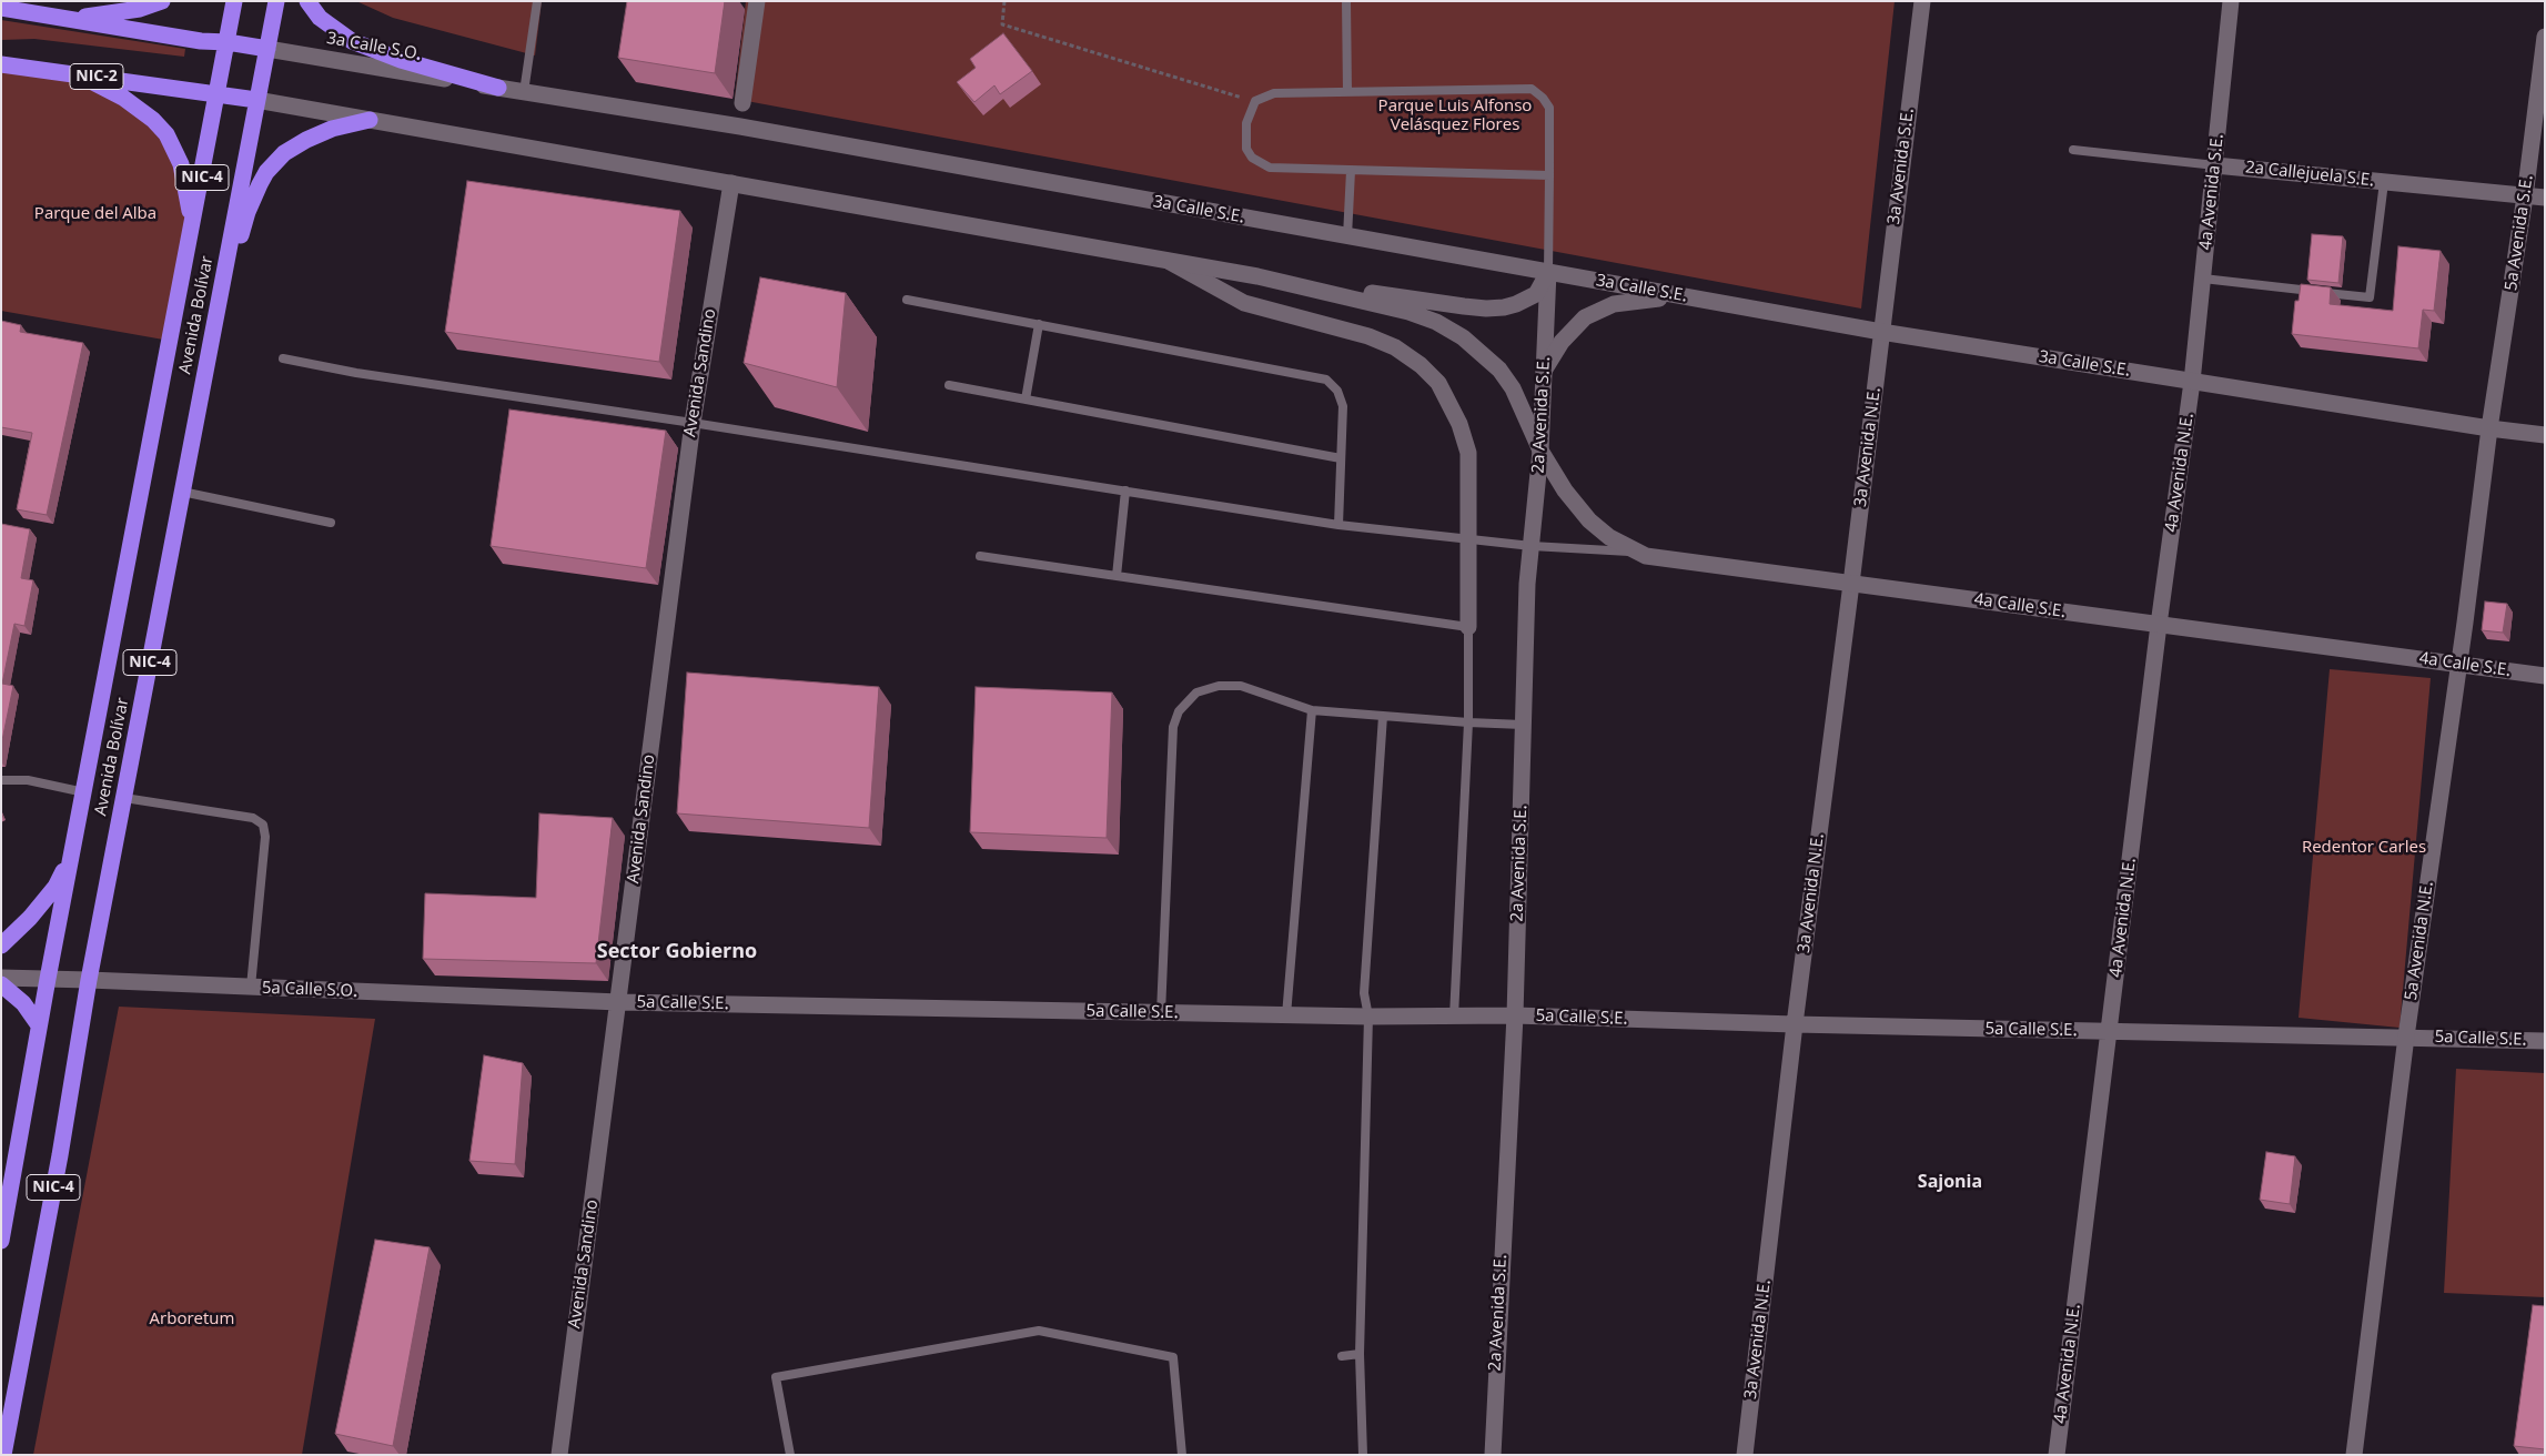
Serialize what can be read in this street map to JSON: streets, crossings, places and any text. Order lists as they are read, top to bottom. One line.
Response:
{"streets":{"highway":["3a Calle S.O.","NIC-2","NIC-4","Avenida Bolívar"],"street":["3a Avenida S.E.","2a Callejuela S.E.","4a Avenida S.E.","3a Calle S.E.","5a Avenida S.E.","Avenida Sandino","2a Avenida S.E.","3a Avenida N.E.","4a Avenida N.E.","4a Calle S.E.","5a Avenida N.E.","5a Calle S.O.","5a Calle S.E."]},"crossings":[["3a Calle S.O.","3a Calle S.E."],["3a Calle S.O.","Avenida Bolívar"],["NIC-2","Avenida Bolívar"],["3a Avenida S.E.","3a Calle S.E."],["3a Avenida S.E.","3a Avenida N.E."],["2a Callejuela S.E.","4a Avenida S.E."],["2a Callejuela S.E.","5a Avenida S.E."],["4a Avenida S.E.","3a Calle S.E."],["4a Avenida S.E.","4a Avenida N.E."],["3a Calle S.E.","5a Avenida S.E."],["3a Calle S.E.","2a Avenida S.E."],["3a Calle S.E.","3a Avenida N.E."],["3a Calle S.E.","4a Avenida N.E."],["3a Calle S.E.","5a Avenida N.E."],["5a Avenida S.E.","5a Avenida N.E."],["Avenida Bolívar","5a Calle S.O."],["Avenida Sandino","5a Calle S.O."],["Avenida Sandino","5a Calle S.E."],["2a Avenida S.E.","4a Calle S.E."],["2a Avenida S.E.","5a Calle S.E."],["3a Avenida N.E.","4a Calle S.E."],["3a Avenida N.E.","5a Calle S.E."],["4a Avenida N.E.","4a Calle S.E."],["4a Avenida N.E.","5a Calle S.E."],["4a Calle S.E.","5a Avenida N.E."],["5a Avenida N.E.","5a Calle S.E."],["5a Calle S.O.","5a Calle S.E."]],"districts":["Sector Gobierno","Sajonia"],"parks":["Parque Luis Alfonso Velásquez Flores","Parque del Alba","Redentor Carles","Arboretum"]}
